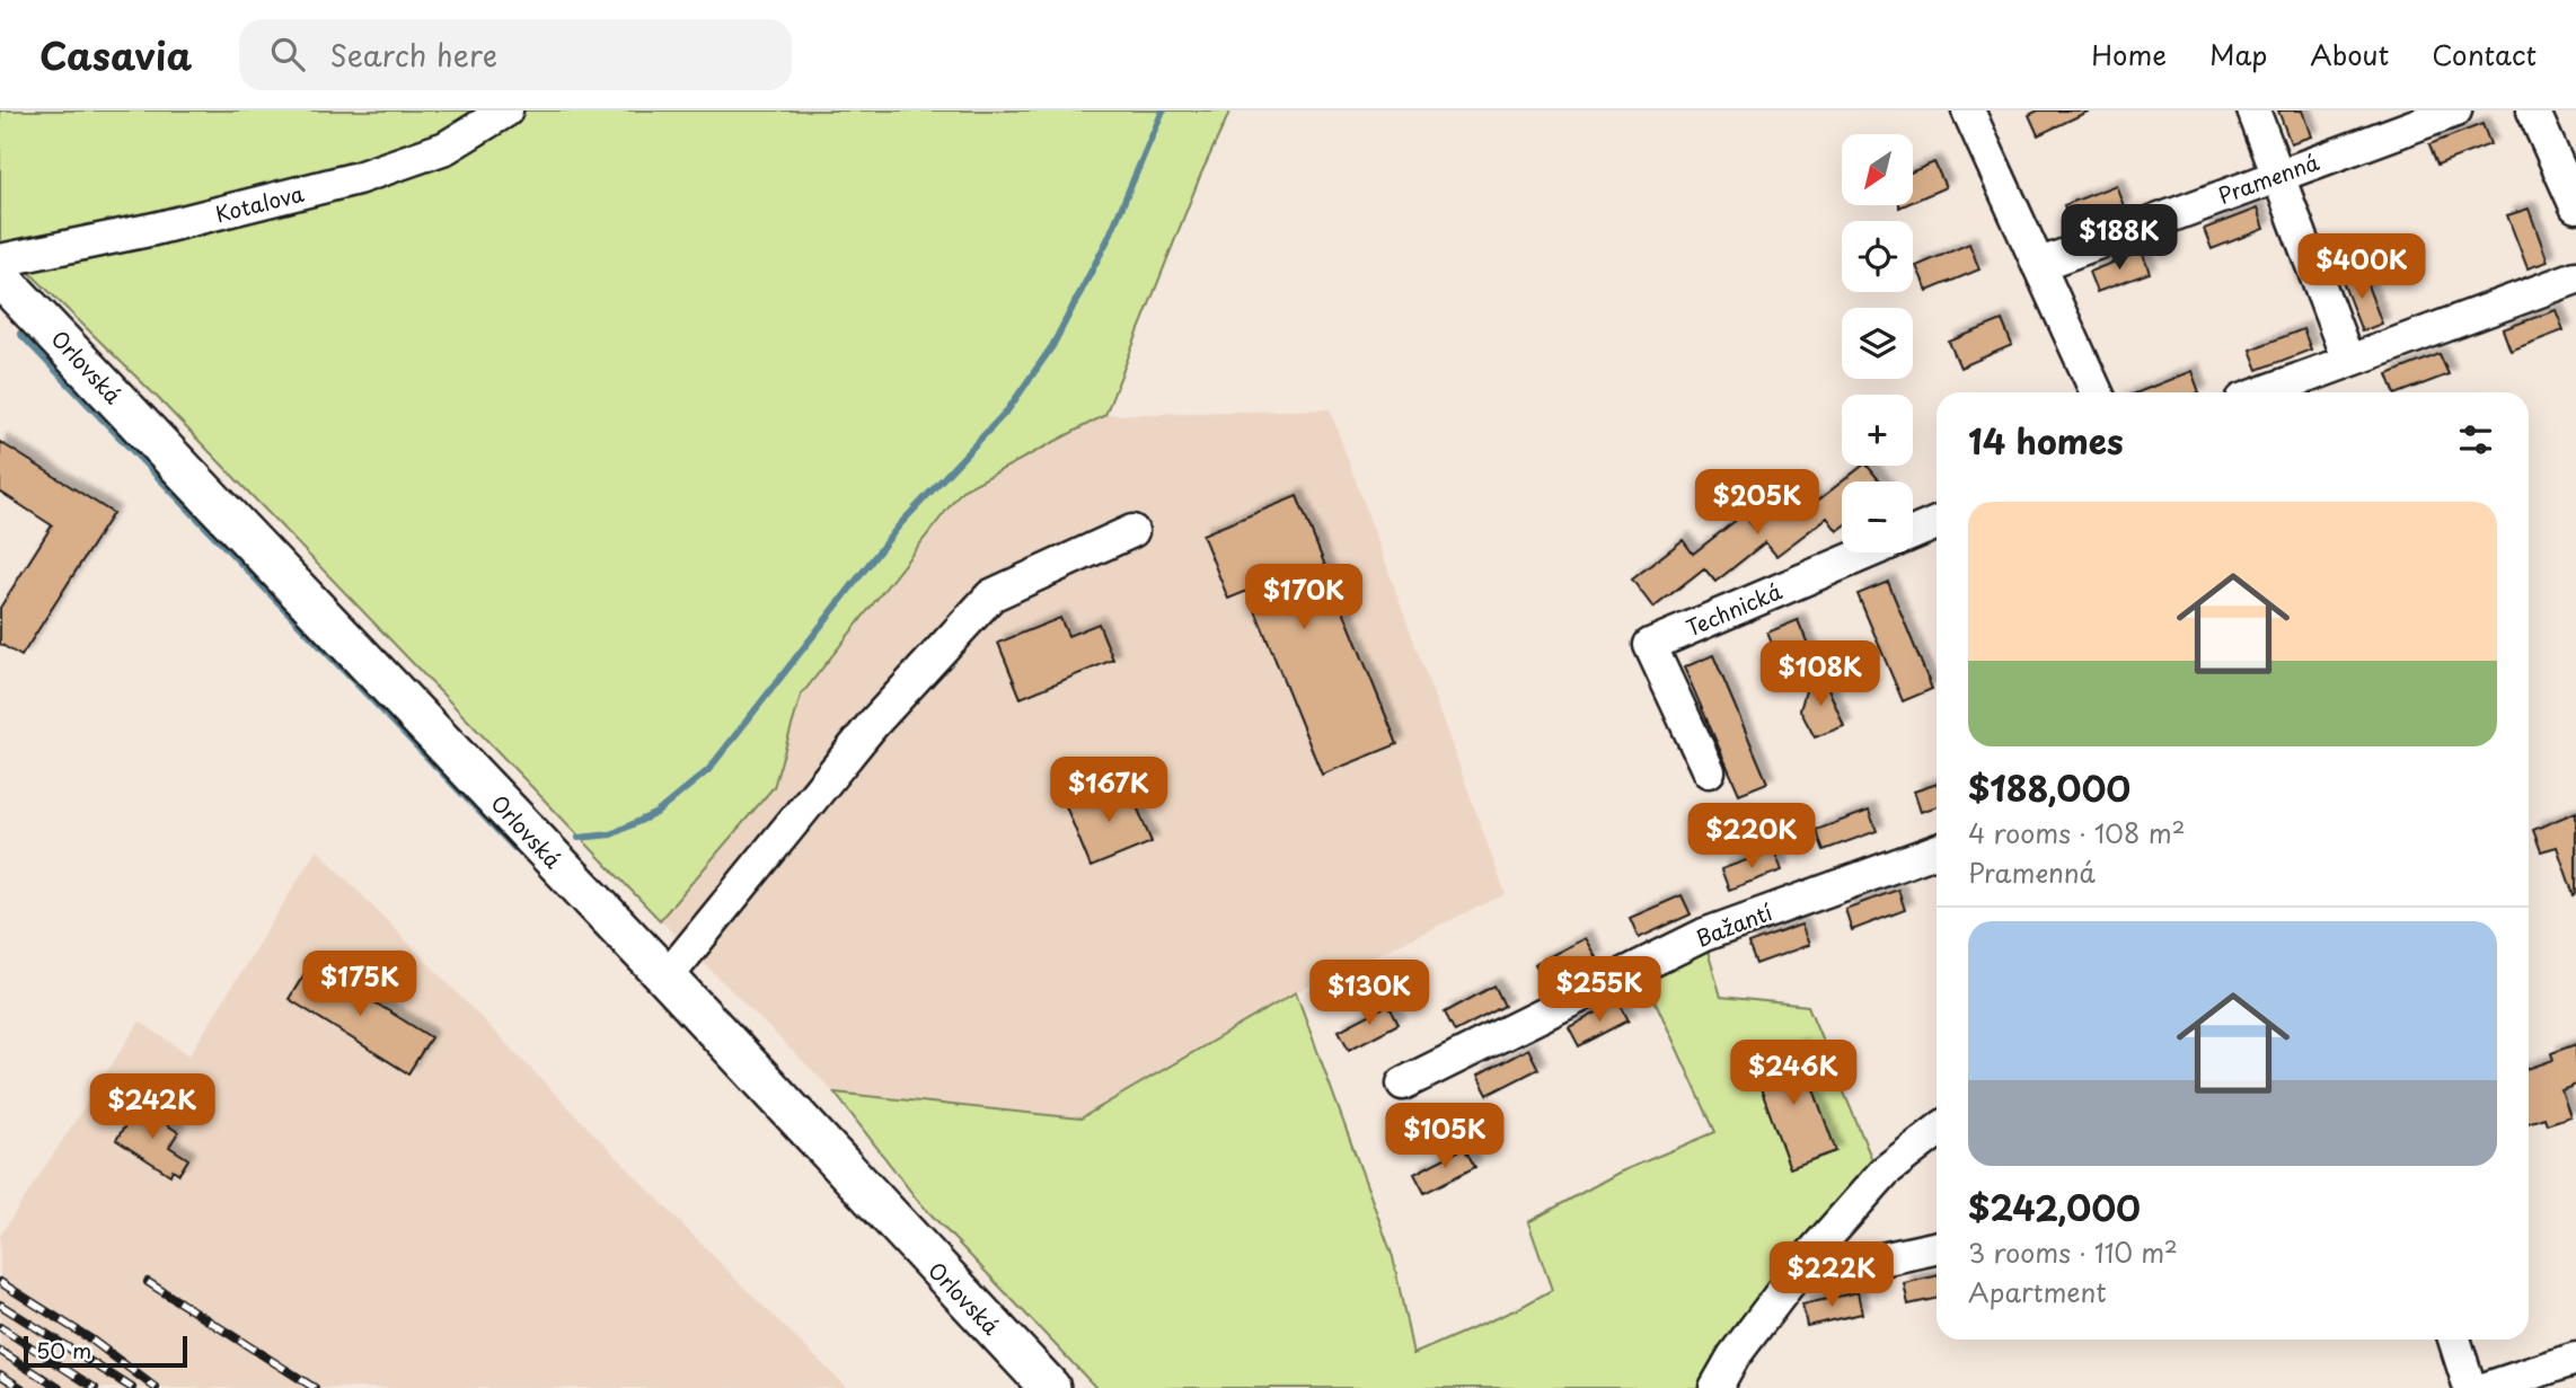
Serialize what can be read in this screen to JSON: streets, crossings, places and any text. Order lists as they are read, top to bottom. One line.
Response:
{"streets":{"main road":["Orlovská"],"street":["Pramenná","Kotalova","Technická","Bažantí"]},"scale_bar":"50 m","north":"bottom left","page":{"header":"Casavia","search":"Search here","nav":["Home","Map","About","Contact"],"map_buttons":["+","−"],"price":["$188K","$400K","$205K","$170K","$108K","$167K","$220K","$175K","$255K","$130K","$246K","$242K","$105K","$222K"],"heading":"14 homes","list":[{"name":"$188,000","note":"4 rooms · 108 m² · Pramenná"},{"name":"$242,000","note":"3 rooms · 110 m² · Apartment"}],"scale":"50 m"}}
